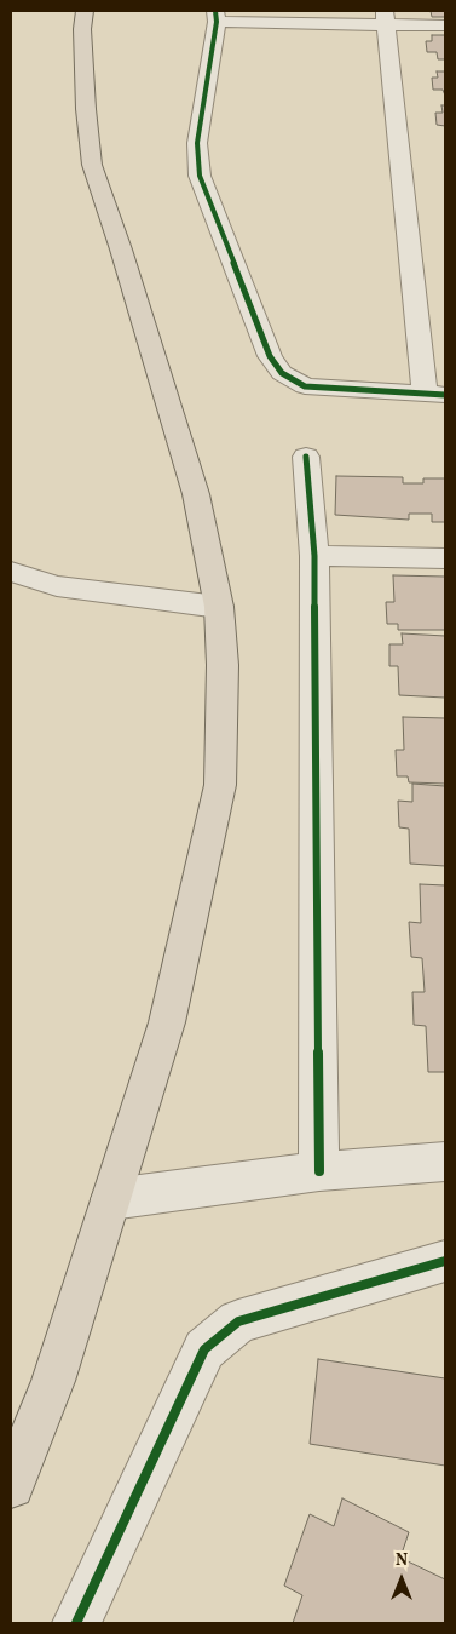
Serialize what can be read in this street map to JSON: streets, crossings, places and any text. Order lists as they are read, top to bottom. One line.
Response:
{"north":"top"}
